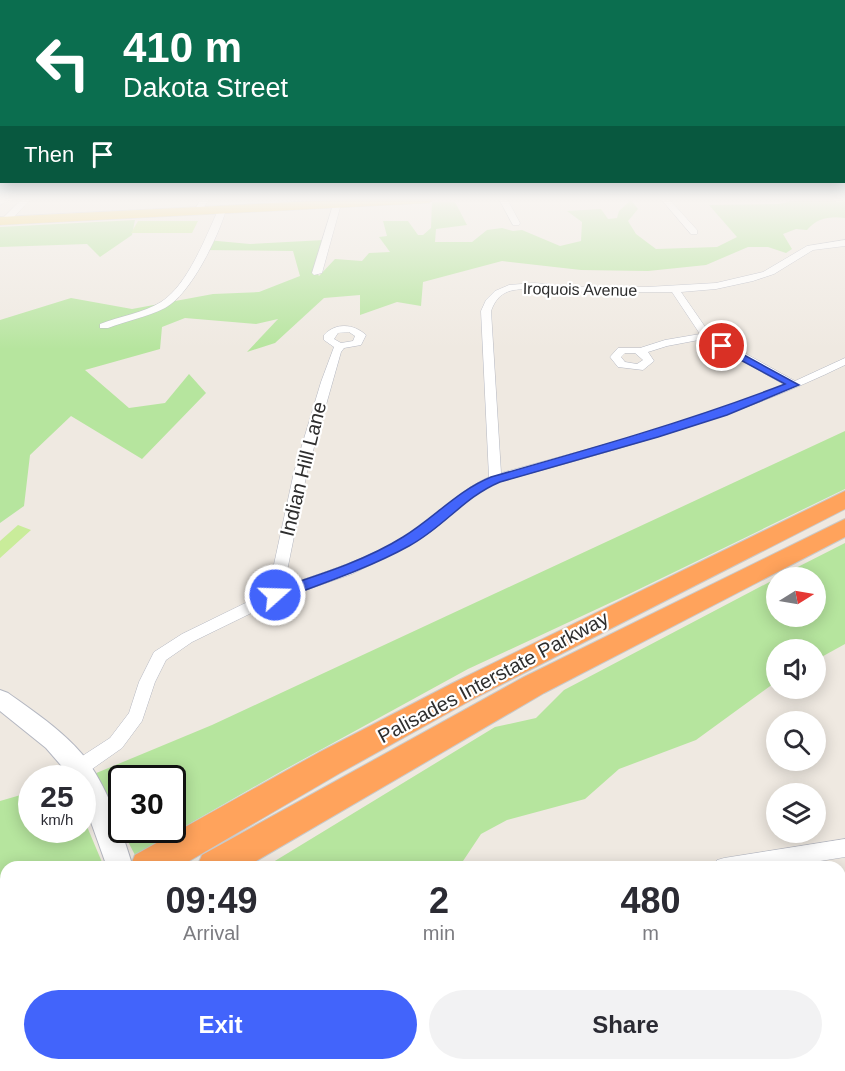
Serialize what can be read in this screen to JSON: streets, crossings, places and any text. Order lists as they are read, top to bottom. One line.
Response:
{"streets":{"highway":["Palisades Interstate Parkway"],"street":["Iroquois Avenue","Indian Hill Lane"]},"north":"right","page":{"turn":["410 m","Dakota Street"],"then":"Then","speed":"25 km/h","limit":"30","eta":["09:49","Arrival","2","min","480","m"],"buttons":["Exit","Share"]}}
